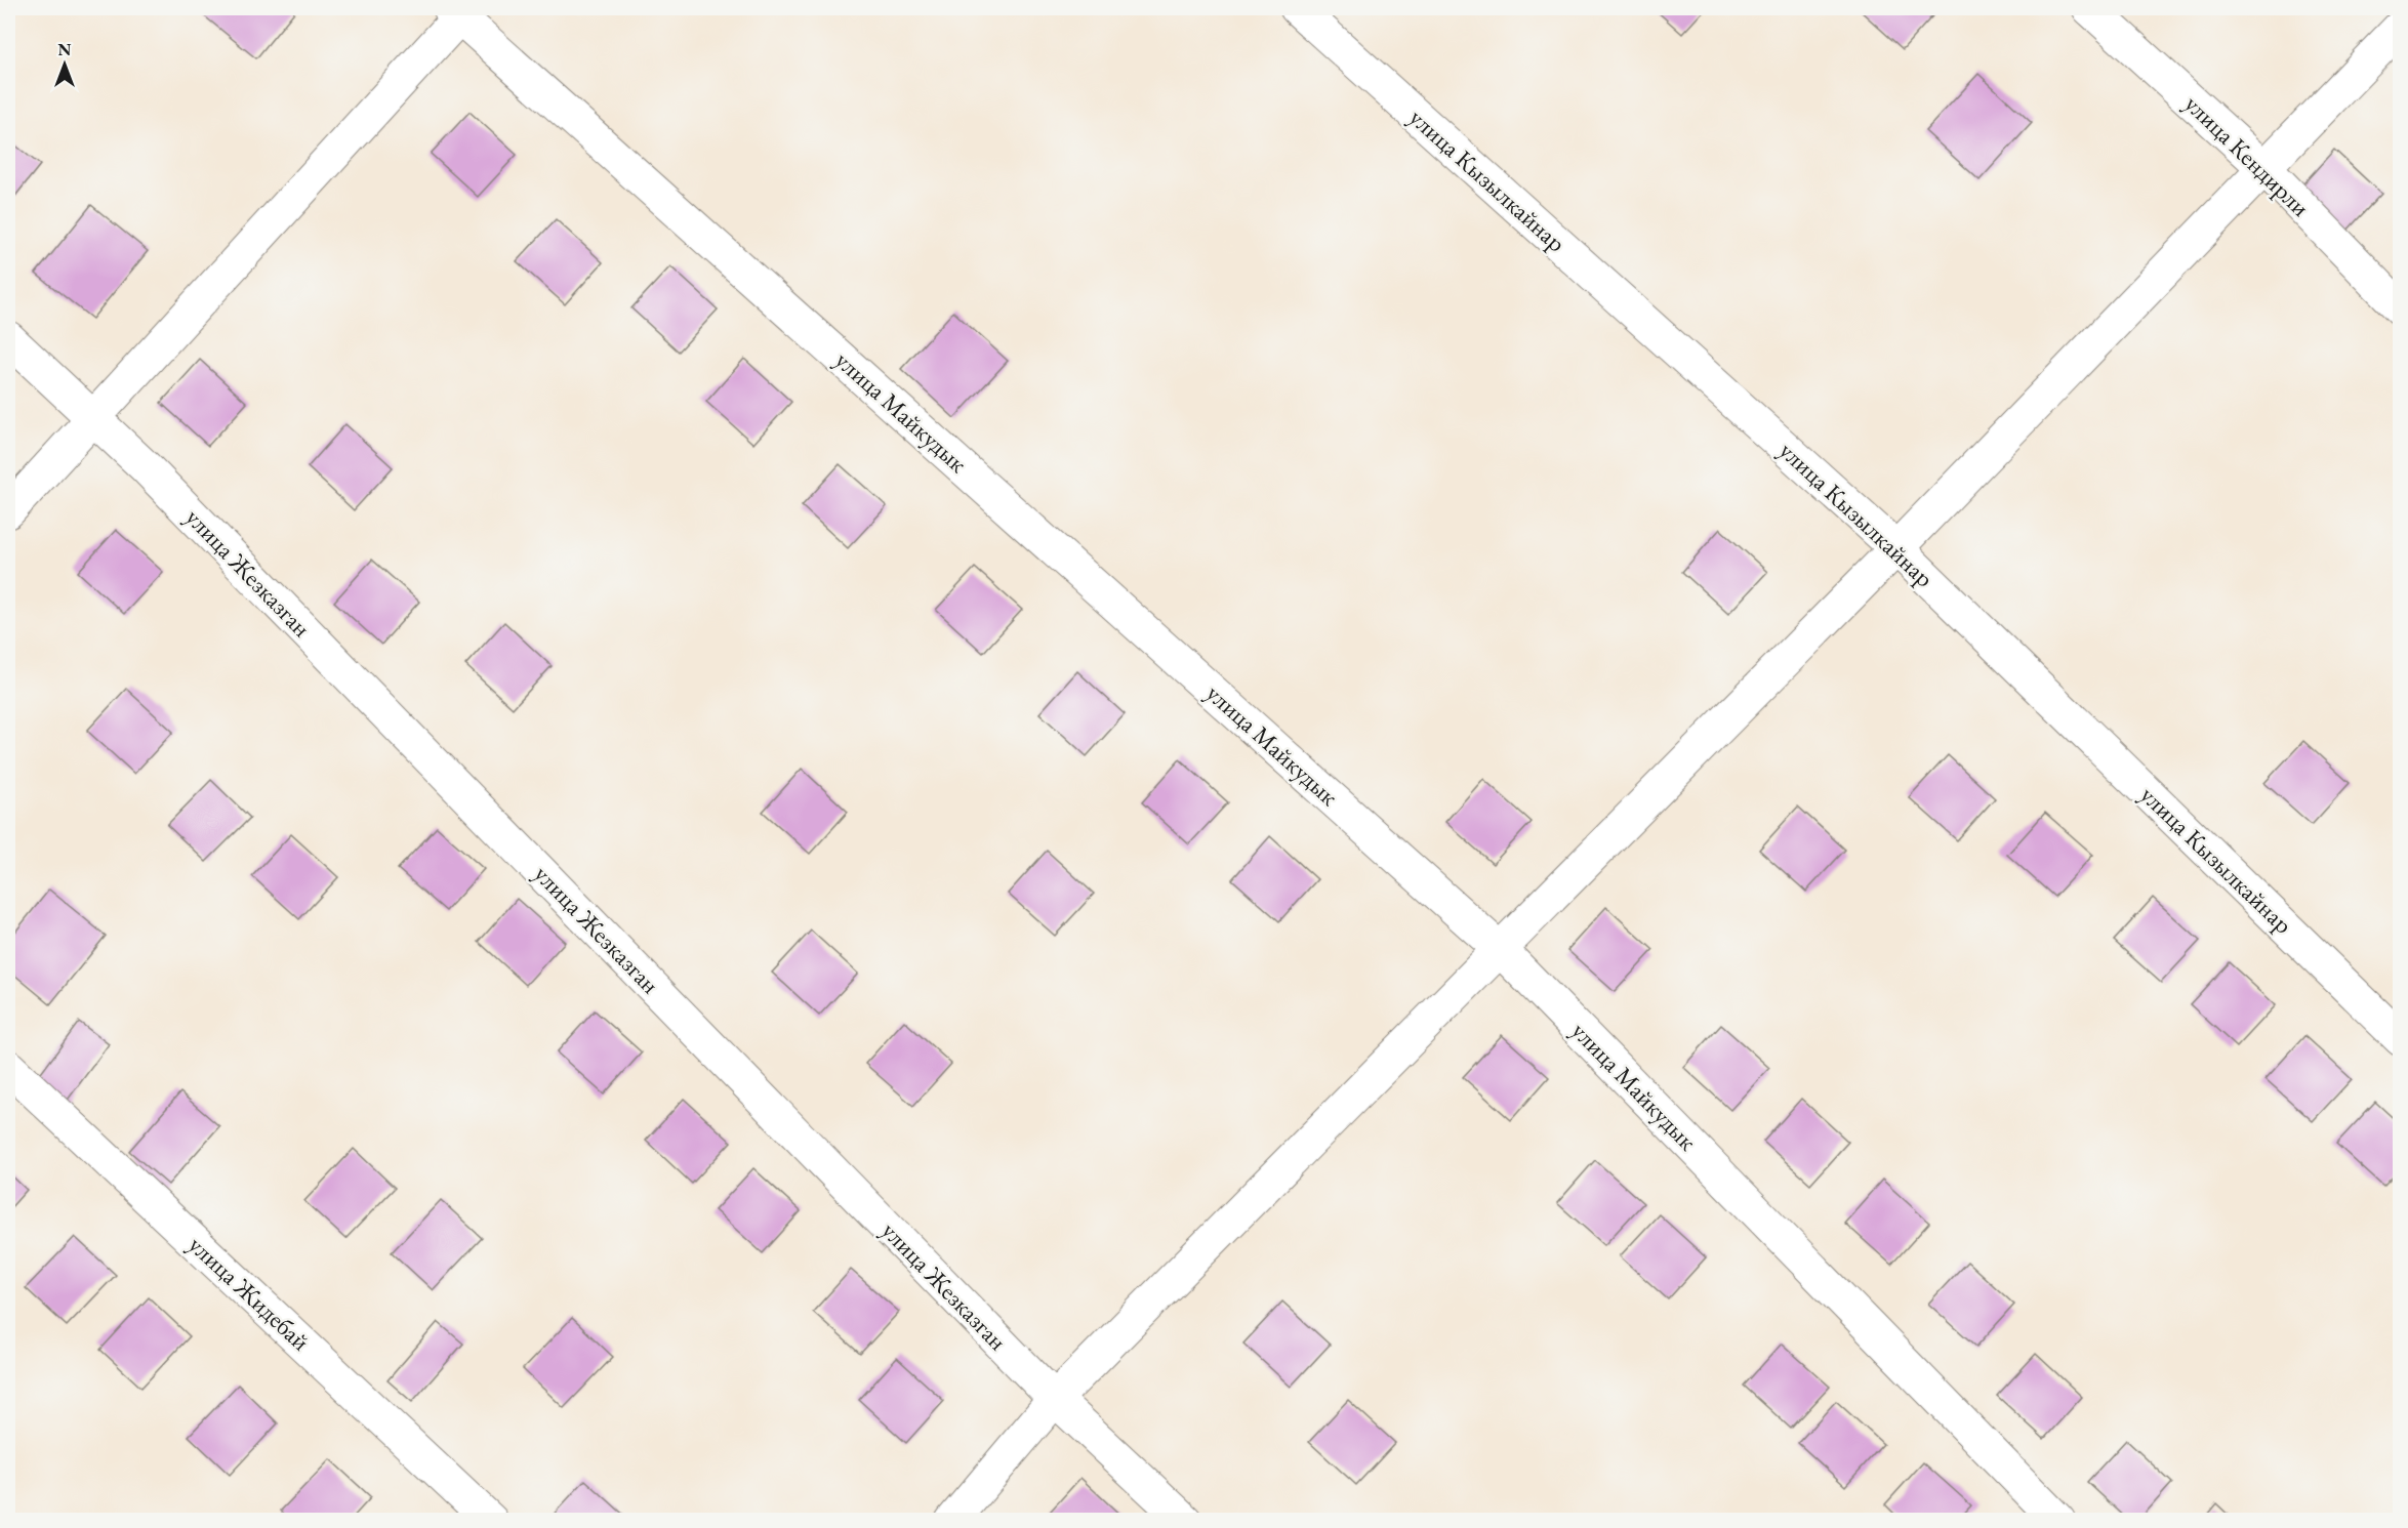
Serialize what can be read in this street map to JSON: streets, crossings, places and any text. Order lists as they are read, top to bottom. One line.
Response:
{"streets":{"street":["улица Кендирли","улица Кызылкайнар","улица Майкудык","улица Жезказган","улица Жидебай"]},"north":"top"}
